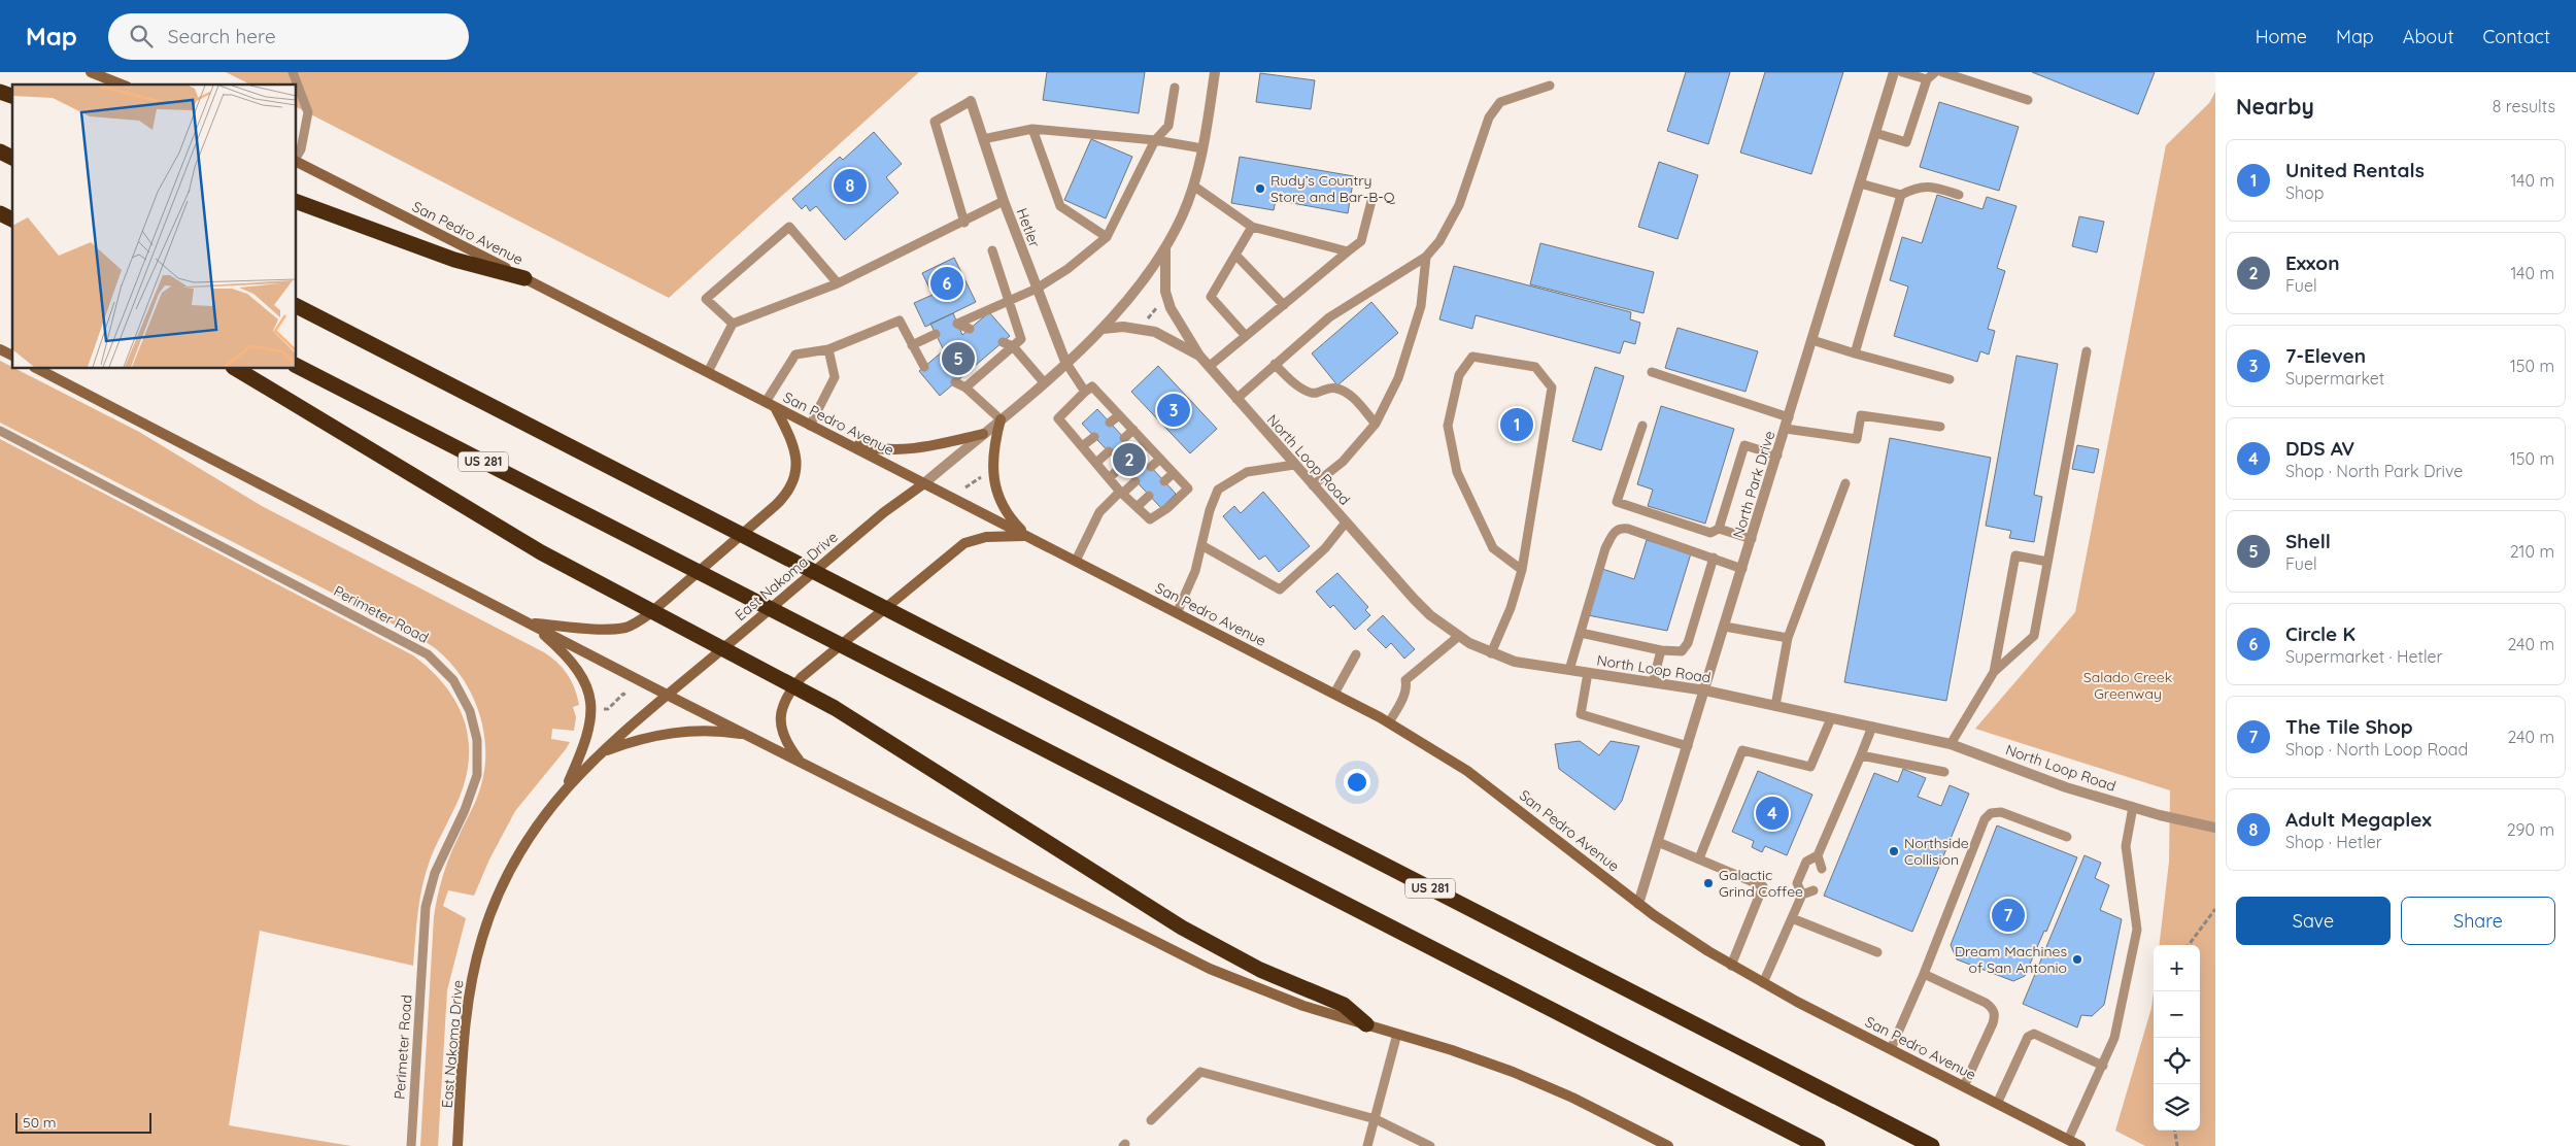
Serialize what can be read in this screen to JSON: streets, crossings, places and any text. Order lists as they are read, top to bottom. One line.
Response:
{"streets":{"highway":["US 281"],"main road":["San Pedro Avenue","East Nakoma Drive"],"street":["Hetler","North Loop Road","North Park Drive"],"lane":["Perimeter Road"]},"crossings":[["Hetler","East Nakoma Drive"],["San Pedro Avenue","North Park Drive"],["San Pedro Avenue","East Nakoma Drive"],["North Loop Road","North Park Drive"],["North Loop Road","East Nakoma Drive"]],"parks":["Salado Creek Greenway"],"places":["Rudy’s Country Store and Bar-B-Q","Northside Collision","Galactic Grind Coffee","Dream Machines of San Antonio"],"scale_bar":"50 m","page":{"header":"Map","search":"Search here","nav":["Home","Map","About","Contact"],"heading":["Nearby","8 results"],"list":[{"mark":"1","name":"United Rentals","note":"Shop","value":"140 m"},{"mark":"2","name":"Exxon","note":"Fuel","value":"140 m"},{"mark":"3","name":"7-Eleven","note":"Supermarket","value":"150 m"},{"mark":"4","name":"DDS AV","note":"Shop · North Park Drive","value":"150 m"},{"mark":"5","name":"Shell","note":"Fuel","value":"210 m"},{"mark":"6","name":"Circle K","note":"Supermarket · Hetler","value":"240 m"},{"mark":"7","name":"The Tile Shop","note":"Shop · North Loop Road","value":"240 m"},{"mark":"8","name":"Adult Megaplex","note":"Shop · Hetler","value":"290 m"}],"pins":["8","6","5","3","1","2","4","7"],"buttons":["Save","Share"],"map_buttons":["+","−"],"scale":"50 m"}}
